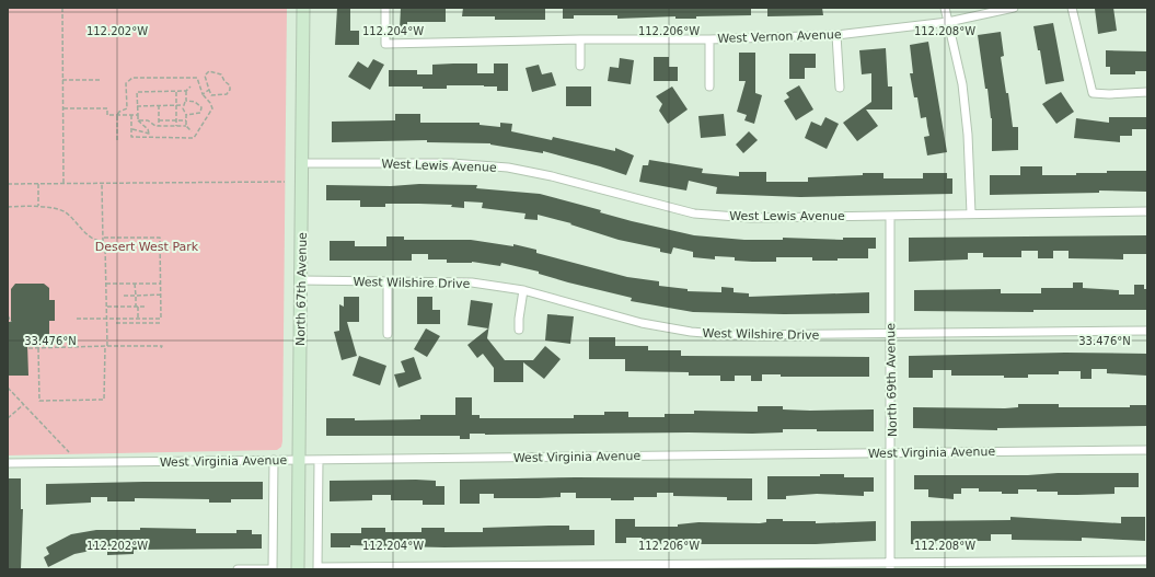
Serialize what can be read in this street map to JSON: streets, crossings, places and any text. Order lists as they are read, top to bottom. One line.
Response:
{"streets":{"main road":["North 67th Avenue"],"street":["West Vernon Avenue","West Lewis Avenue","West Wilshire Drive","North 69th Avenue","West Virginia Avenue"]},"crossings":[["West Lewis Avenue","North 67th Avenue"],["West Lewis Avenue","North 69th Avenue"],["West Wilshire Drive","North 67th Avenue"],["West Wilshire Drive","North 69th Avenue"],["North 67th Avenue","West Virginia Avenue"],["North 69th Avenue","West Virginia Avenue"]],"parks":["Desert West Park"],"coordinates":["112.202°W","112.204°W","112.206°W","112.208°W","33.476°N"]}
